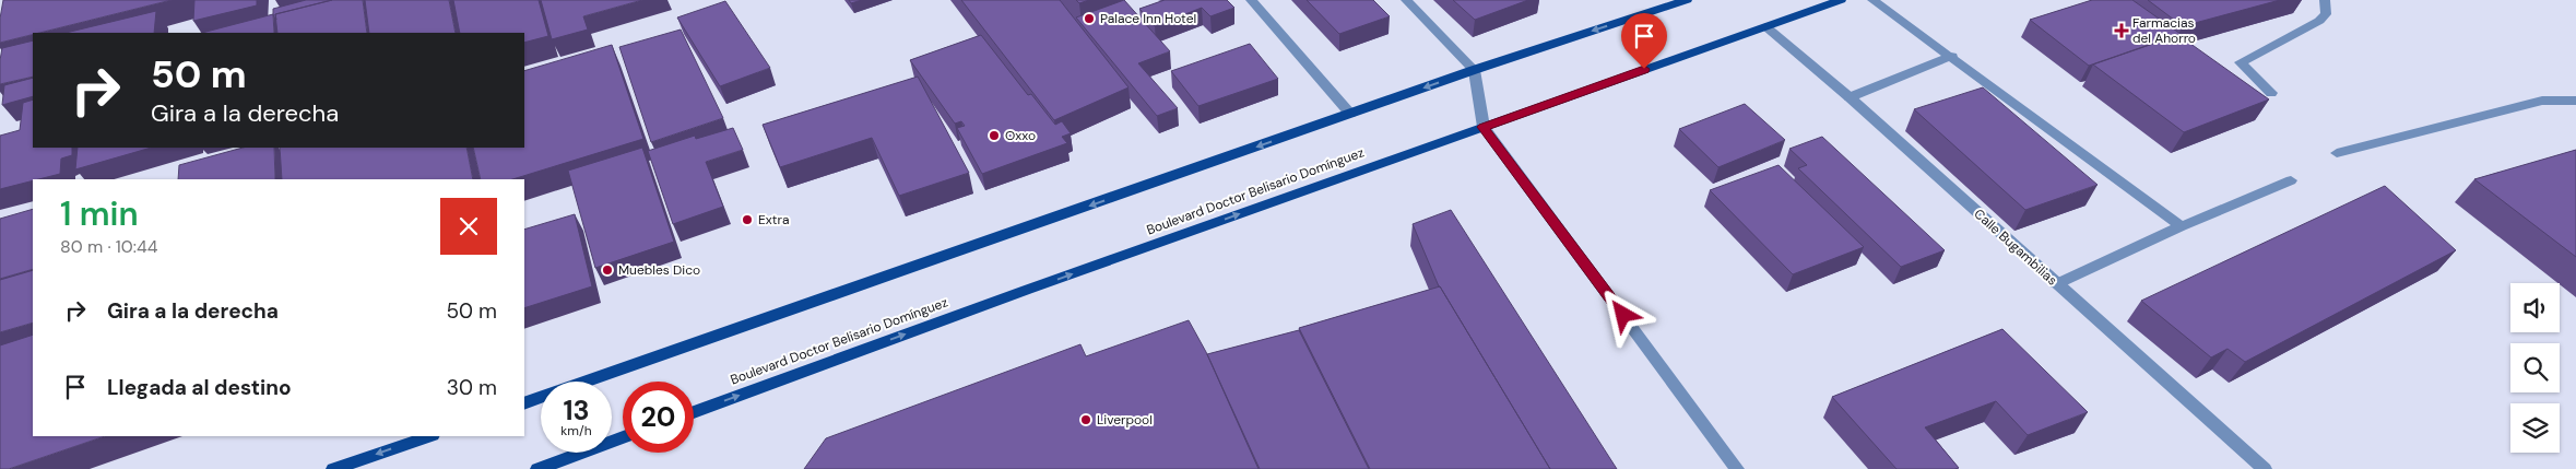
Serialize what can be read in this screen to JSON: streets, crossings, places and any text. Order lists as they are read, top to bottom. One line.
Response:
{"streets":{"main road":["Boulevard Doctor Belisario Domínguez"],"street":["Calle Bugambilias"]},"crossings":[["Boulevard Doctor Belisario Domínguez","Calle Bugambilias"]],"places":{"other":["Palace Inn Hotel","Oxxo","Extra","Muebles Dico","Liverpool"],"health":["Farmacias del Ahorro"]},"page":{"turn":["50 m","Gira a la derecha"],"heading":["1 min","80 m · 10:44"],"list":[{"name":"Gira a la derecha","value":"50 m"},{"name":"Llegada al destino","value":"30 m"}],"speed":"13 km/h","limit":"20"}}
